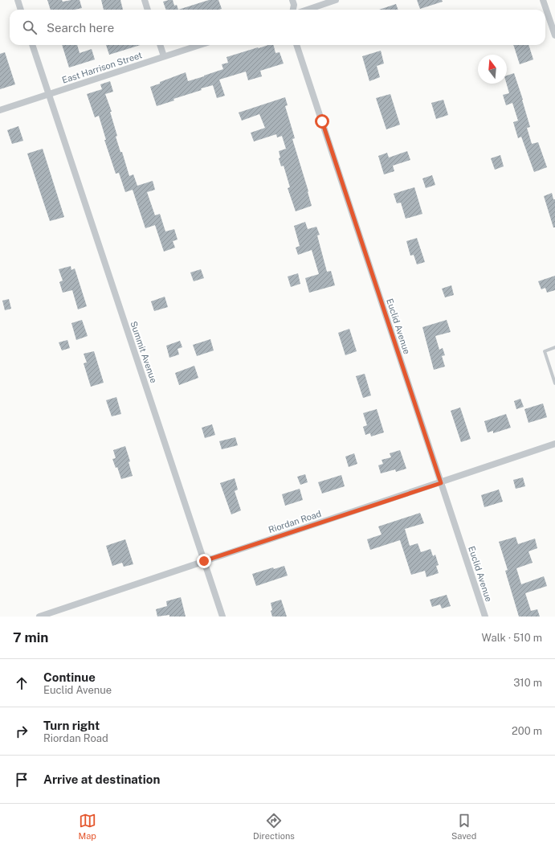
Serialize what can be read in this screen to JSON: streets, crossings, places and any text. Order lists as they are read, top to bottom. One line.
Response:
{"streets":{"street":["East Harrison Street","Euclid Avenue","Summit Avenue","Riordan Road"]},"crossings":[["East Harrison Street","Summit Avenue"],["Euclid Avenue","Riordan Road"],["Summit Avenue","Riordan Road"]],"north":"top","page":{"search":"Search here","heading":["7 min","Walk · 510 m"],"list":[["Continue","Euclid Avenue","310 m"],["Turn right","Riordan Road","200 m"],"Arrive at destination"],"nav":["Map","Directions","Saved"]}}
